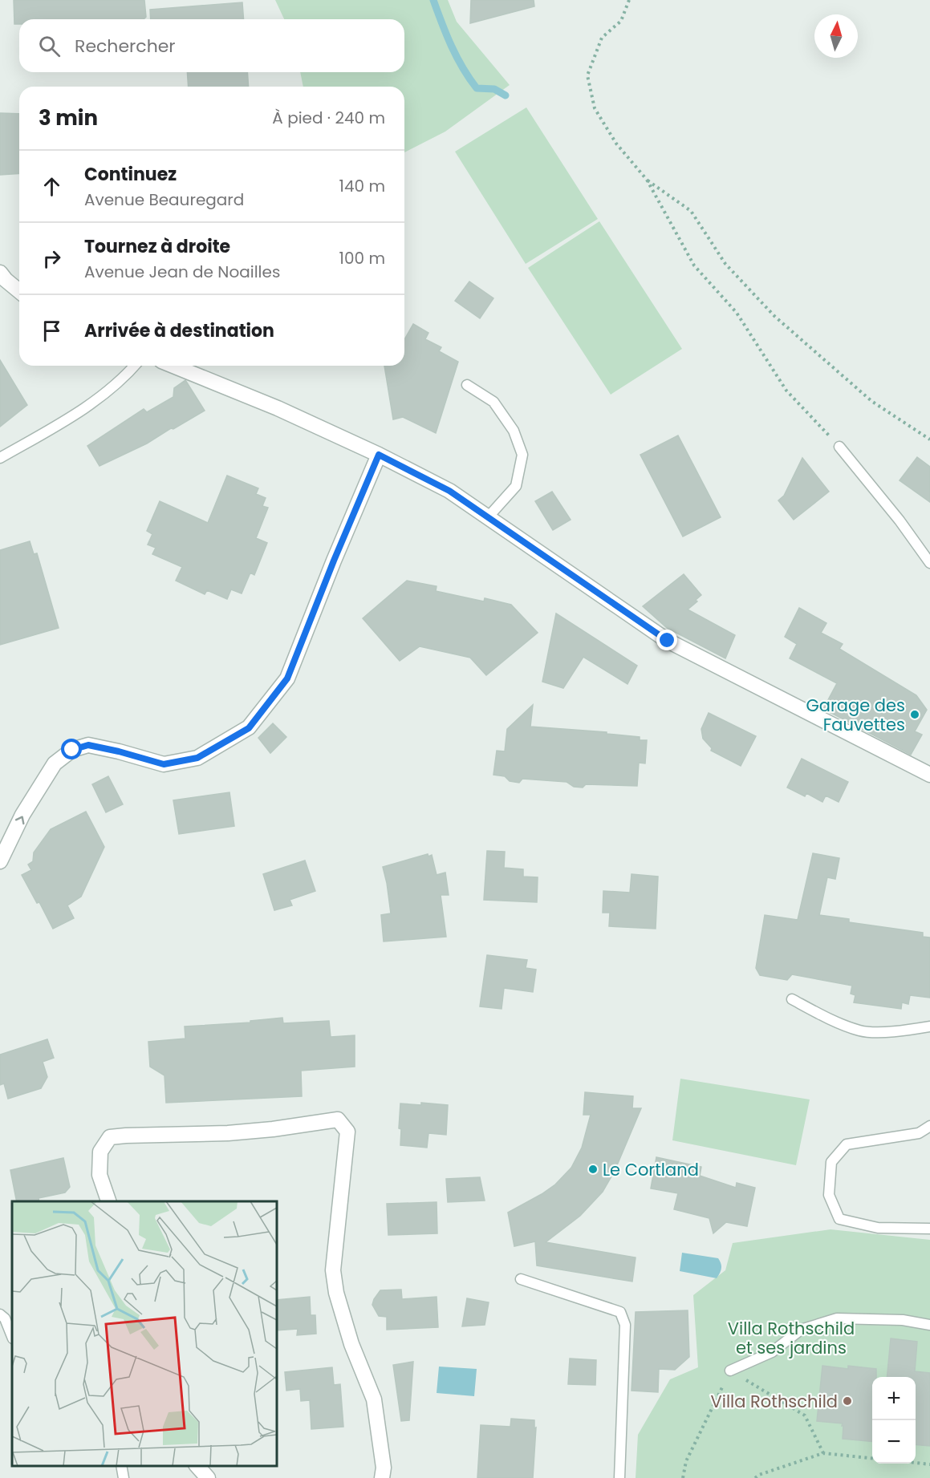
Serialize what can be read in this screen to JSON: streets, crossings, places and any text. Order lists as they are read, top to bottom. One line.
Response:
{"parks":["Villa Rothschild et ses jardins"],"places":["Garage des Fauvettes","Le Cortland","Villa Rothschild"],"north":"top","page":{"search":"Rechercher","heading":["3 min","À pied · 240 m"],"list":[["Continuez","Avenue Beauregard","140 m"],["Tournez à droite","Avenue Jean de Noailles","100 m"],"Arrivée à destination"],"map_buttons":["+","−"]}}
